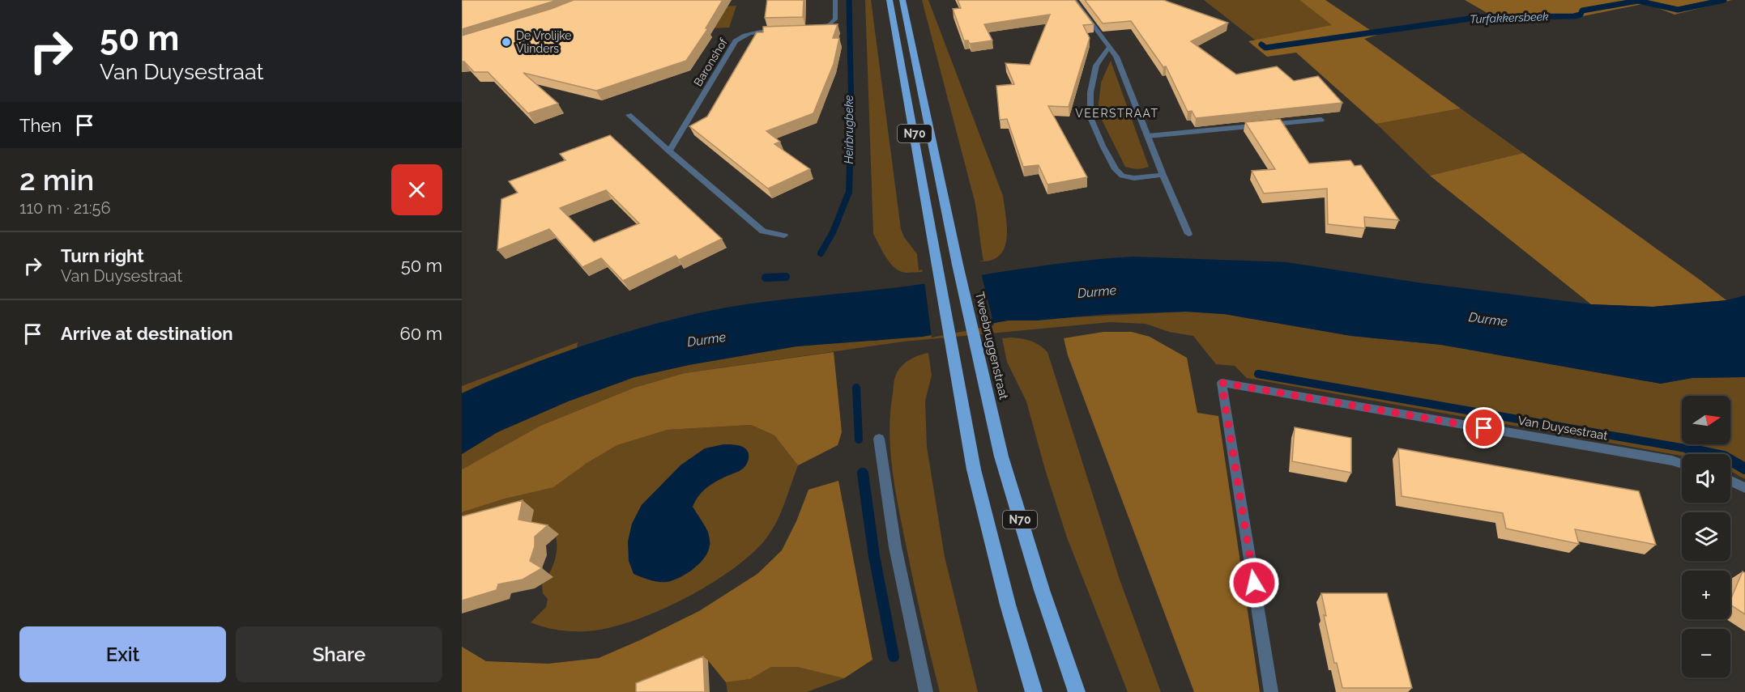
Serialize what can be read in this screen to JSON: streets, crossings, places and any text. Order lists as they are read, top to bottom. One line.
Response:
{"streets":{"main road":["N70","Tweebruggenstraat"],"street":["Baronshof","Van Duysestraat"]},"districts":["VEERSTRAAT"],"water":["Turfakkersbeek","Heirbrugbeke","Durme"],"places":["De Vrolijke Vlinders"],"north":"right","page":{"turn":["50 m","Van Duysestraat"],"then":"Then","heading":["2 min","110 m · 21:56"],"list":[{"name":"Turn right","note":"Van Duysestraat","value":"50 m"},{"name":"Arrive at destination","value":"60 m"}],"map_buttons":["+","−"],"buttons":["Exit","Share"]}}
